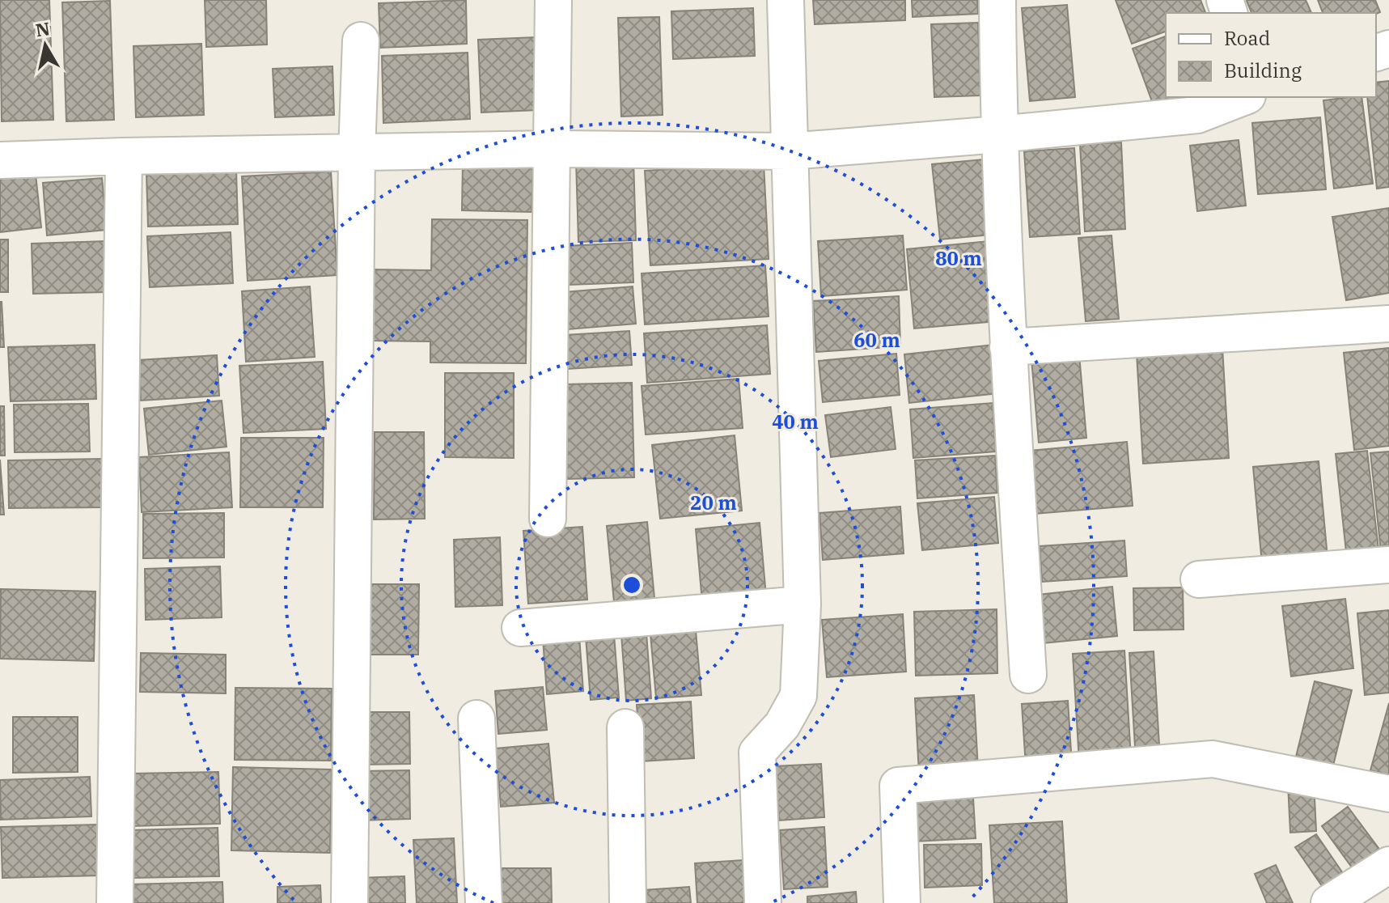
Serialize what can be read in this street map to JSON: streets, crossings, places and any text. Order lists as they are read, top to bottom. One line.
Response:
{"legend":["Road","Building"],"north":"top","rings":["80 m","60 m","40 m","20 m"]}
